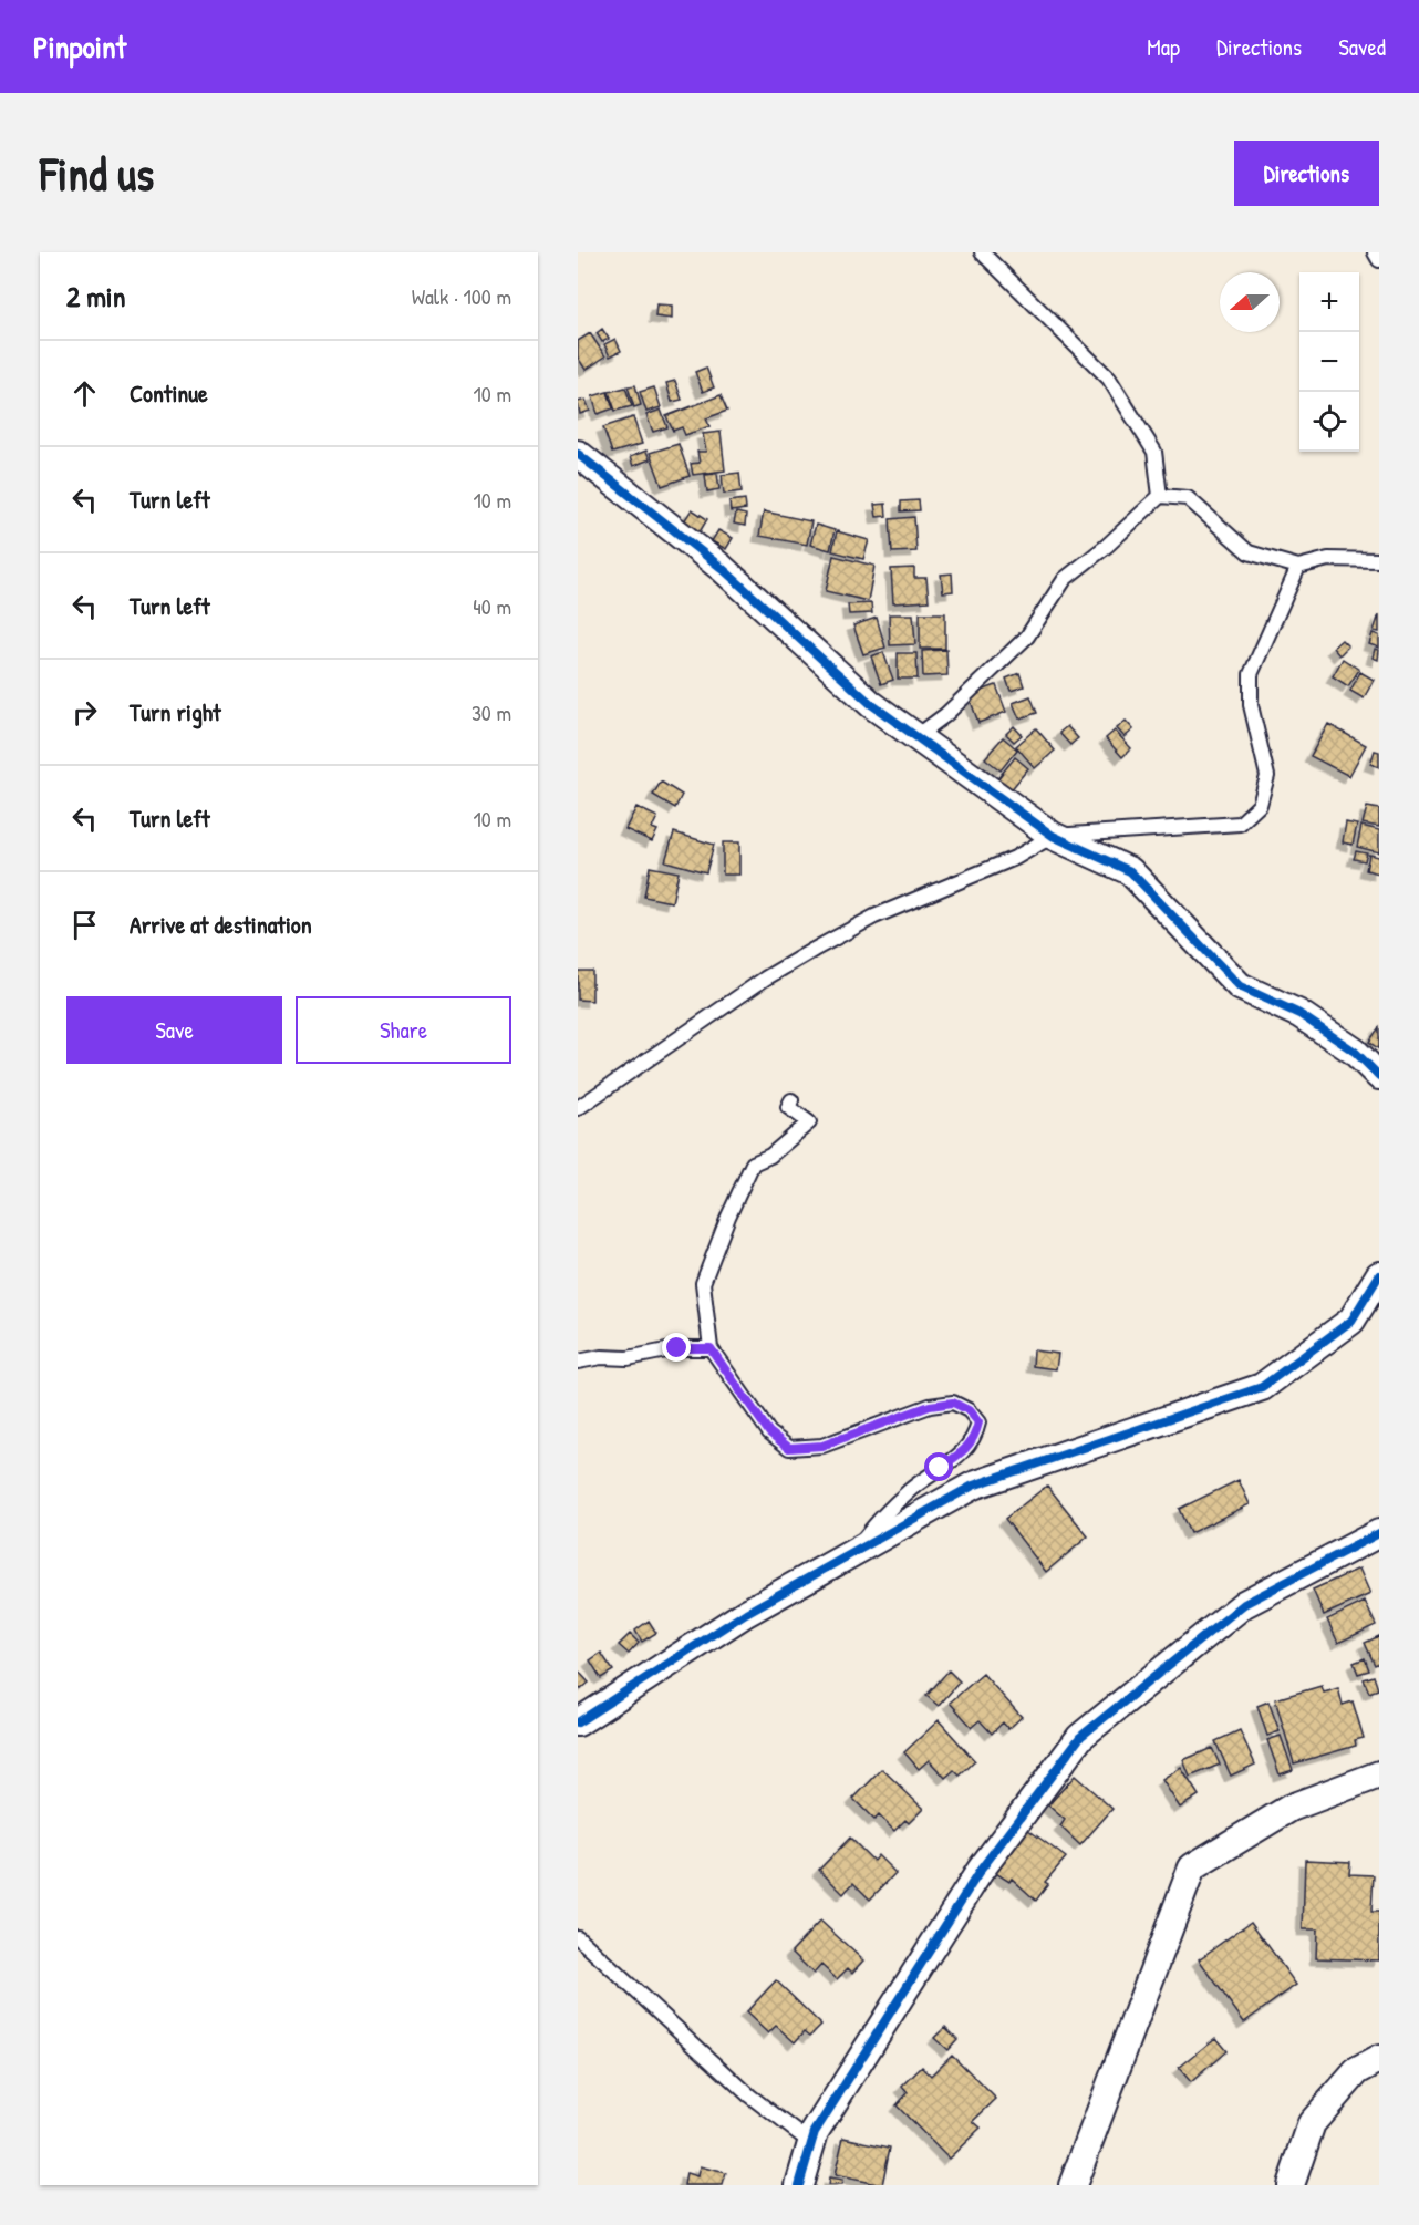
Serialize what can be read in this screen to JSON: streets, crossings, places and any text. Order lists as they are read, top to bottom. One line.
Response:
{"north":"left","page":{"header":"Pinpoint","nav":["Map","Directions","Saved"],"buttons":["Directions",["Save","Share"]],"title":"Find us","heading":["2 min","Walk · 100 m"],"map_buttons":["+","−"],"list":[["Continue","10 m"],["Turn left","10 m"],["Turn left","40 m"],["Turn right","30 m"],["Turn left","10 m"],"Arrive at destination"]}}
